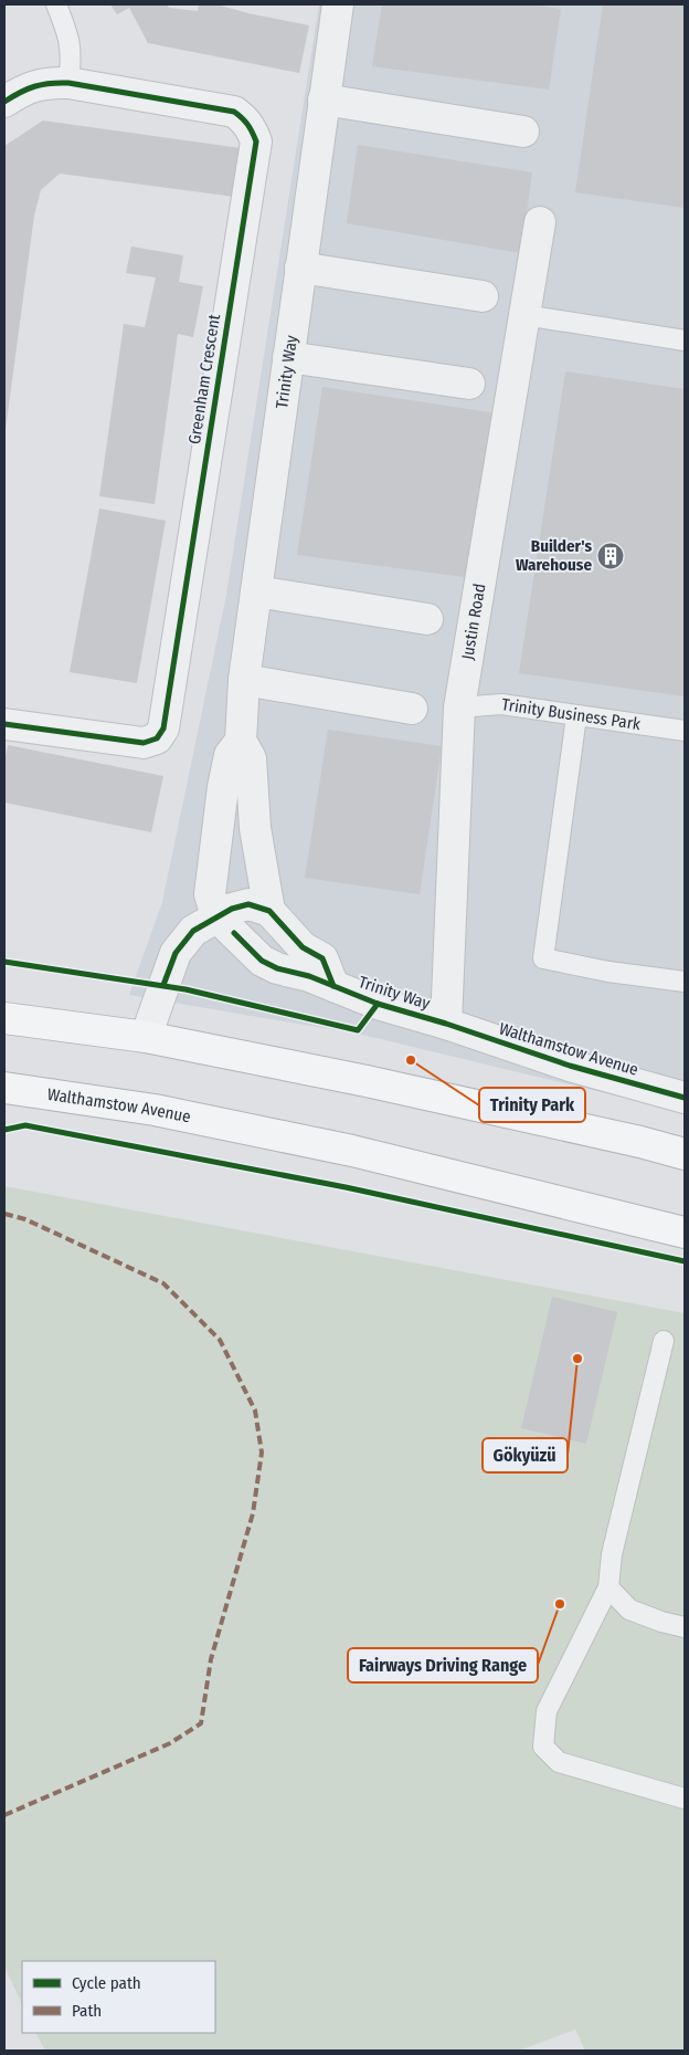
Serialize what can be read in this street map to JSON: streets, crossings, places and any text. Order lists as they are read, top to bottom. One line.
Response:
{"streets":{"highway":["Walthamstow Avenue"],"street":["Trinity Way","Greenham Crescent","Justin Road"],"lane":["Trinity Business Park"]},"crossings":[["Trinity Way","Justin Road"],["Trinity Way","Walthamstow Avenue"],["Justin Road","Trinity Business Park"],["Justin Road","Walthamstow Avenue"]],"places":{"building":["Builder's Warehouse"],"other":["Trinity Park","Gökyüzü","Fairways Driving Range"]},"legend":["Cycle path","Path"]}
